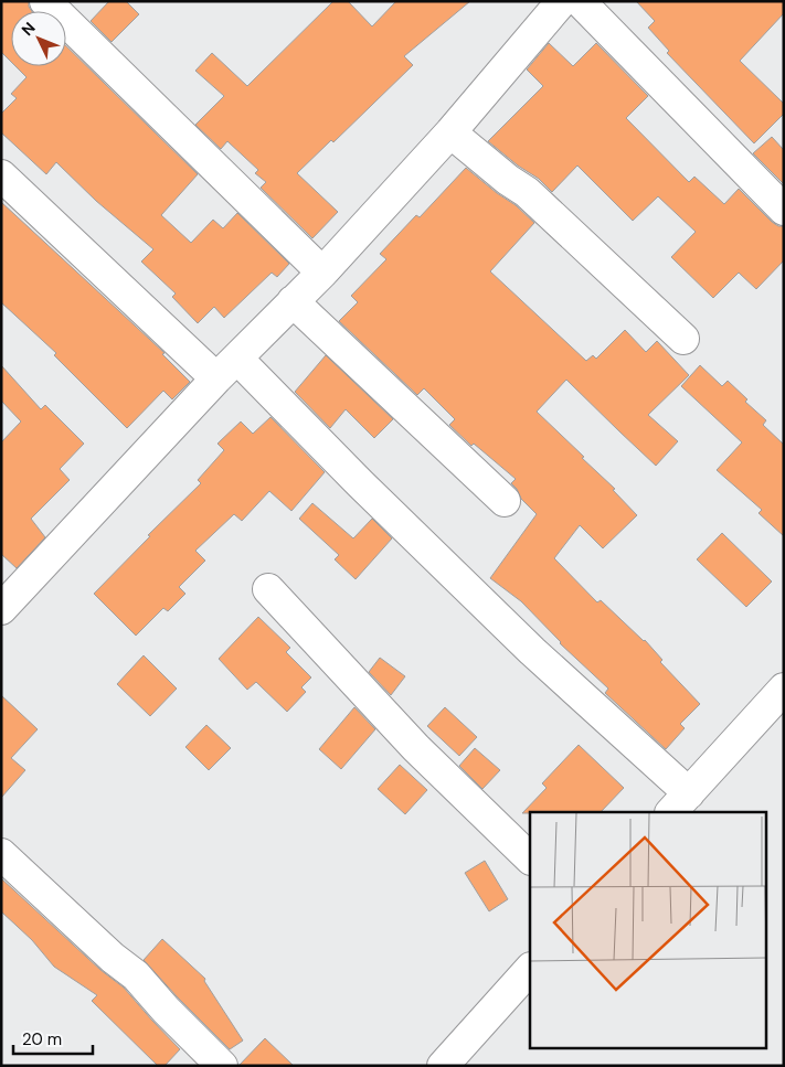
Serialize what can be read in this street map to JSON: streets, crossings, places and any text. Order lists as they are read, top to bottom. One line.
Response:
{"scale_bar":"20 m","north":"top left"}
